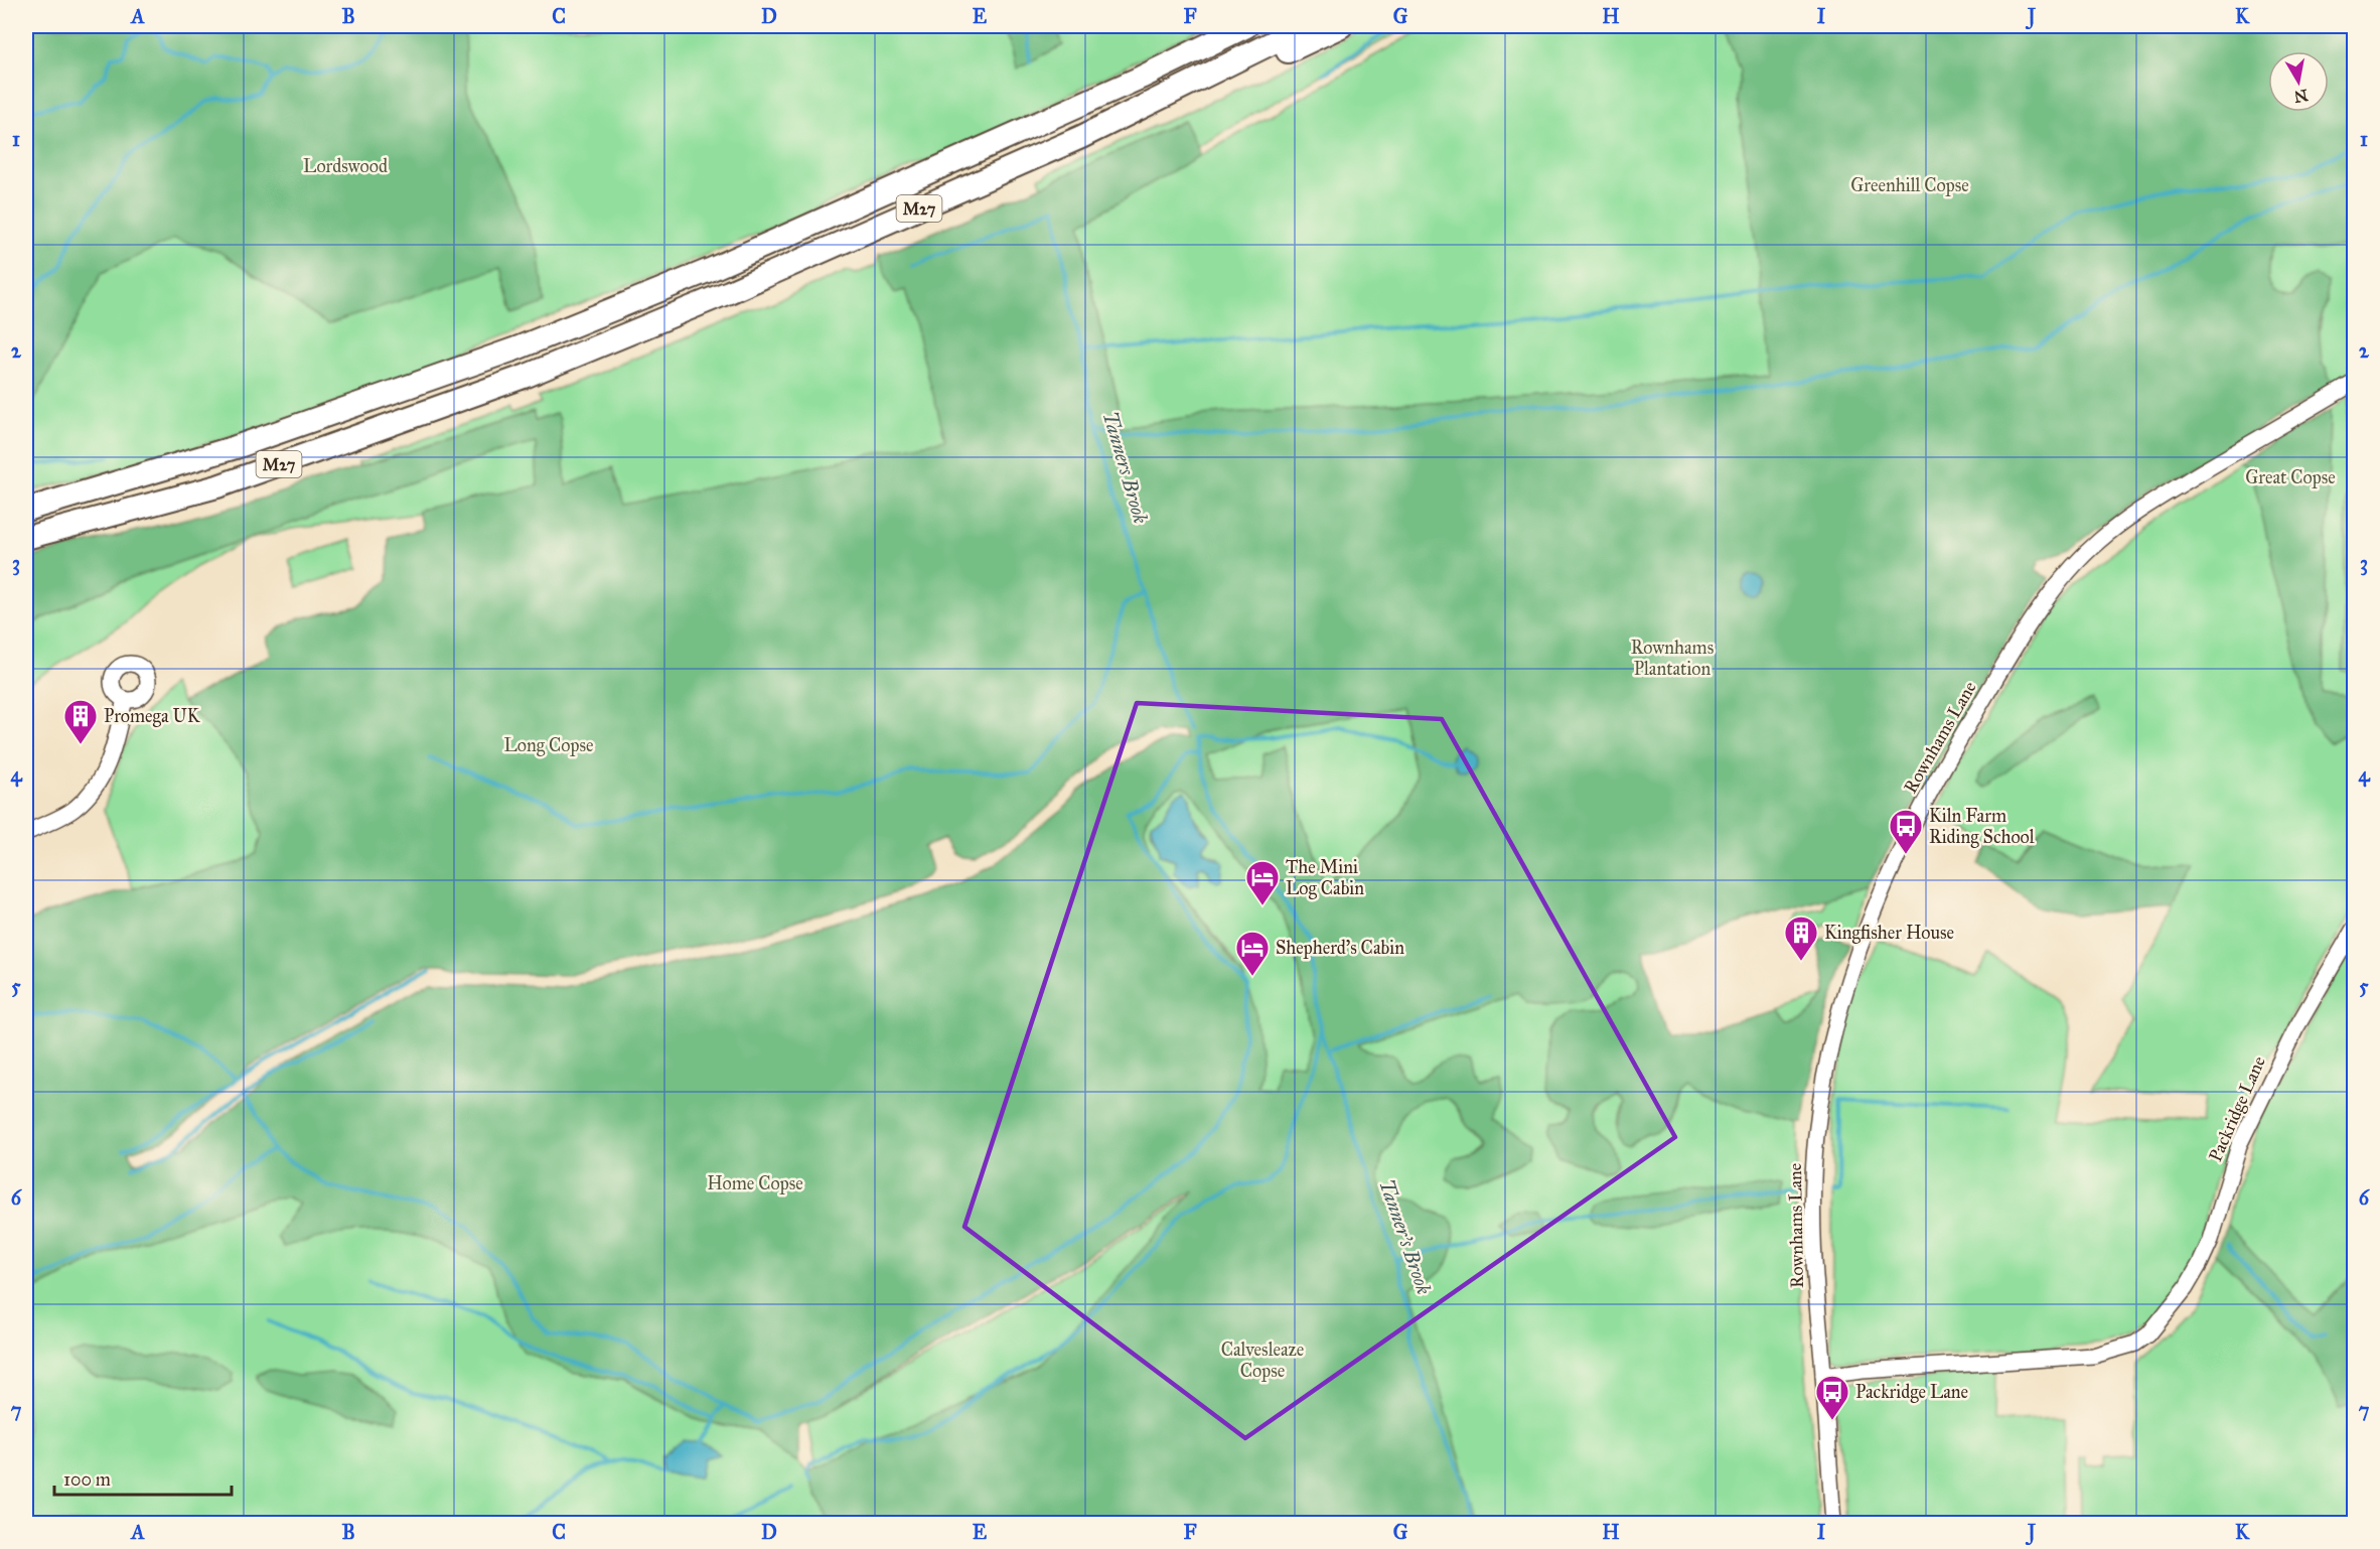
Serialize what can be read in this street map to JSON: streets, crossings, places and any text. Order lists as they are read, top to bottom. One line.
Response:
{"streets":{"highway":["M27"],"street":["Rownhams Lane","Packridge Lane"]},"crossings":[["Rownhams Lane","Packridge Lane"]],"water":["Tanners Brook","Tanner's Brook"],"parks":["Lordswood","Greenhill Copse","Great Copse","Rownhams Plantation","Long Copse","Home Copse","Calvesleaze Copse"],"places":{"building":["Promega UK","Kingfisher House"],"bus stop":["Kiln Farm Riding School","Packridge Lane"],"hotel":["The Mini Log Cabin","Shepherd's Cabin"]},"scale_bar":"100 m","north":"bottom","grid":{"columns":["A","B","C","D","E","F","G","H","I","J","K"],"rows":["1","2","3","4","5","6","7"]}}
